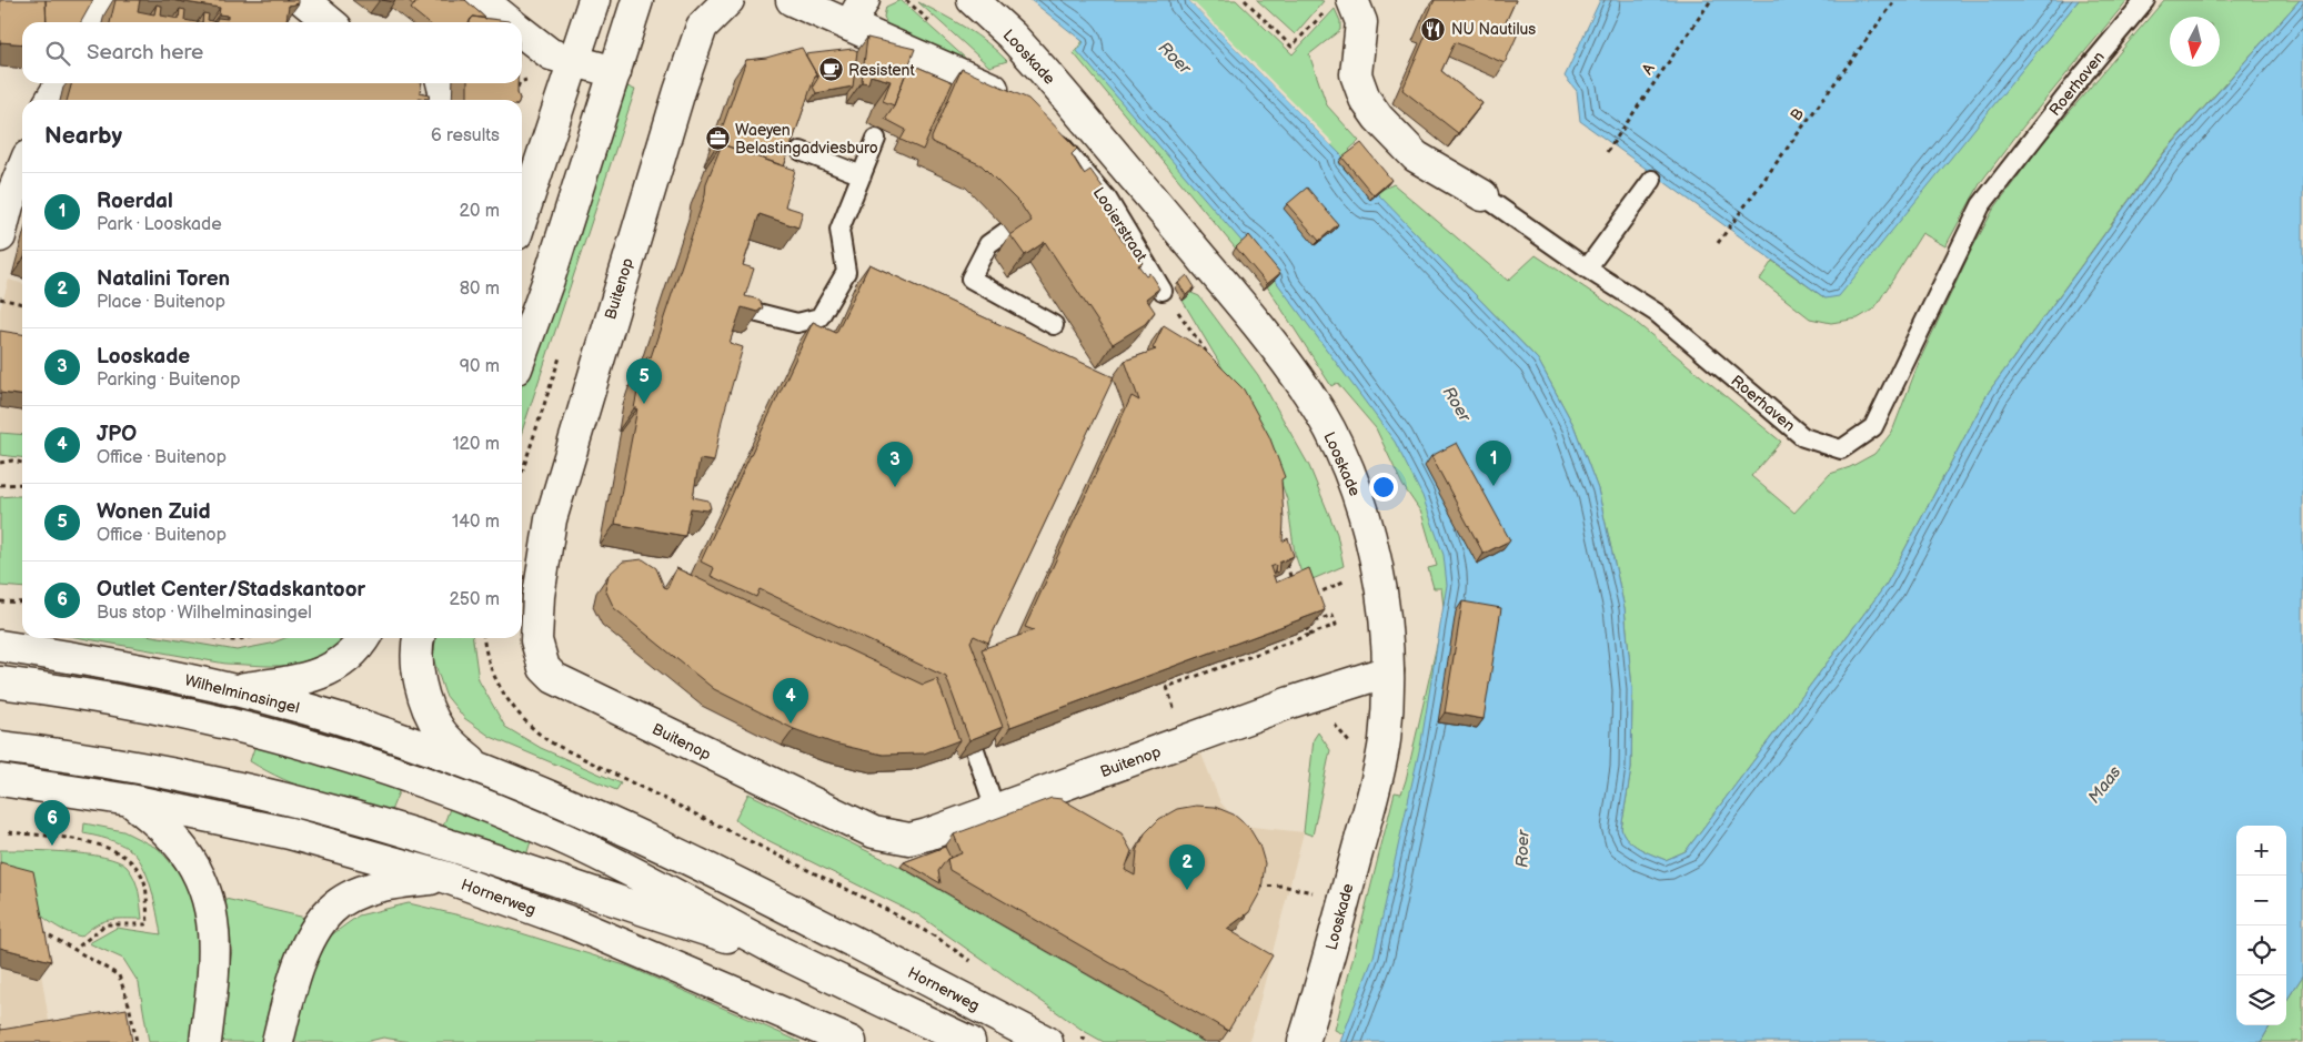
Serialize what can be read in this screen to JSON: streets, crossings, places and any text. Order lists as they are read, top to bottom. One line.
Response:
{"streets":{"main road":["Looskade","Roerhaven","Buitenop","Wilhelminasingel","Hornerweg"],"lane":["Looierstraat"],"path":["A","B"]},"crossings":[["Looskade","Buitenop"],["Wilhelminasingel","Hornerweg"]],"water":["Roer","Maas"],"places":{"restaurant":["NU Nautilus"],"cafe":["Resistent"],"office":["Waeyen Belastingadviesburo"]},"north":"bottom","page":{"search":"Search here","heading":["Nearby","6 results"],"list":[{"mark":"1","name":"Roerdal","note":"Park · Looskade","value":"20 m"},{"mark":"2","name":"Natalini Toren","note":"Place · Buitenop","value":"80 m"},{"mark":"3","name":"Looskade","note":"Parking · Buitenop","value":"90 m"},{"mark":"4","name":"JPO","note":"Office · Buitenop","value":"120 m"},{"mark":"5","name":"Wonen Zuid","note":"Office · Buitenop","value":"140 m"},{"mark":"6","name":"Outlet Center/Stadskantoor","note":"Bus stop · Wilhelminasingel","value":"250 m"}],"pins":["5","1","3","4","6","2"],"map_buttons":["+","−"]}}
